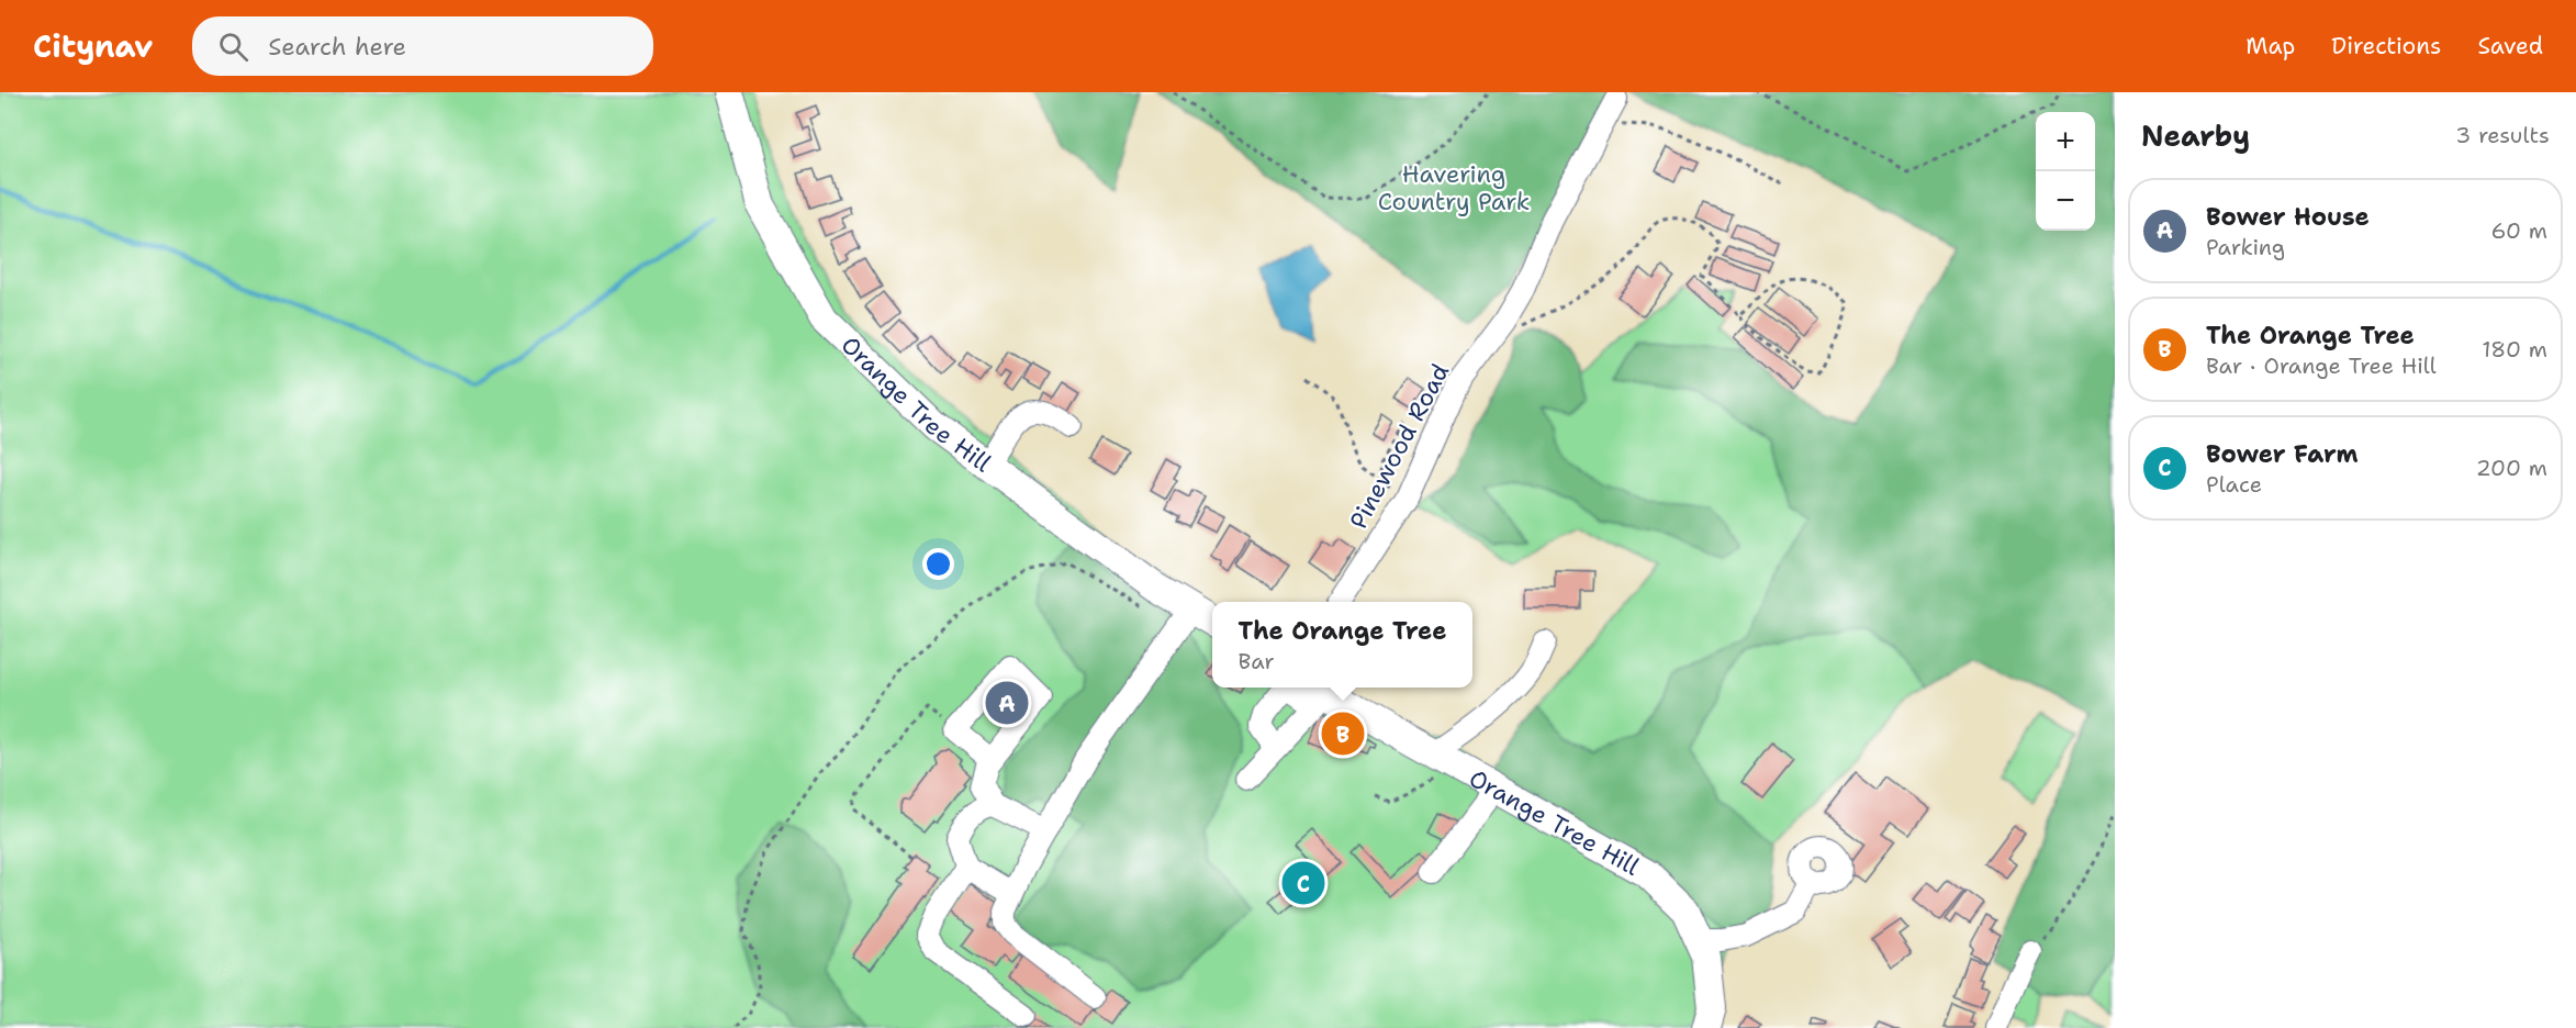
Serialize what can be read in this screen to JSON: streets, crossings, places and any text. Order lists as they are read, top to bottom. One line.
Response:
{"streets":{"main road":["Orange Tree Hill"],"street":["Pinewood Road"]},"parks":["Havering Country Park"],"page":{"header":"Citynav","search":"Search here","nav":["Map","Directions","Saved"],"heading":["Nearby","3 results"],"map_buttons":["+","−"],"list":[{"mark":"A","name":"Bower House","note":"Parking","value":"60 m"},{"mark":"B","name":"The Orange Tree","note":"Bar · Orange Tree Hill","value":"180 m"},{"mark":"C","name":"Bower Farm","note":"Place","value":"200 m"}],"popup":["The Orange Tree","Bar"],"pins":["A","B","C"]}}
